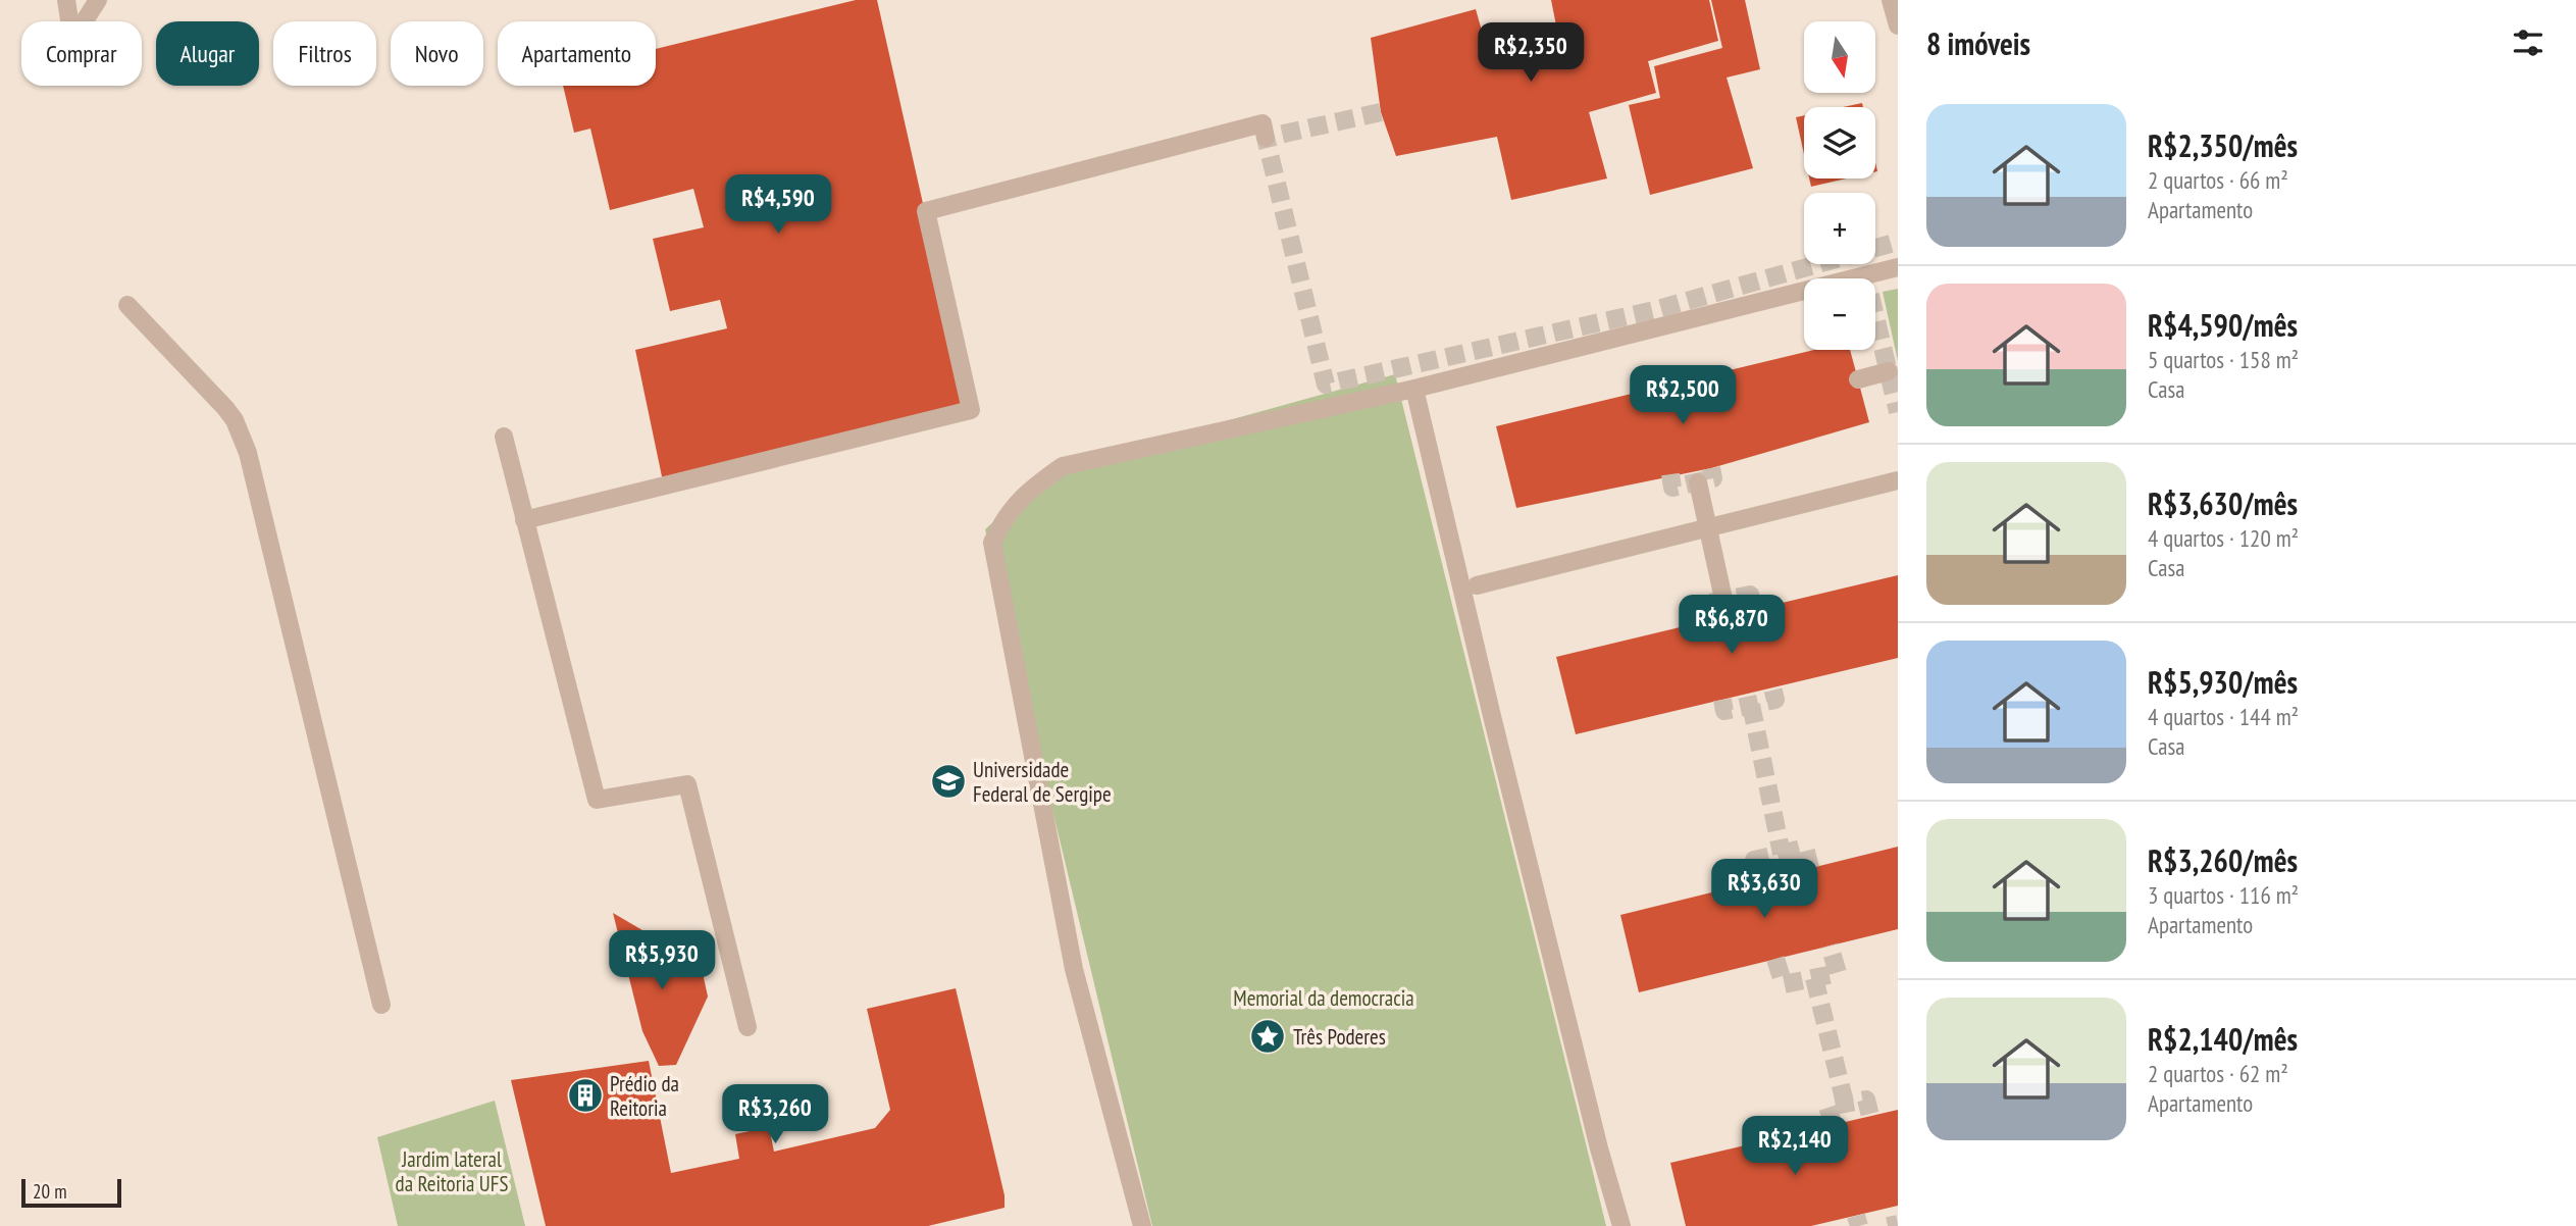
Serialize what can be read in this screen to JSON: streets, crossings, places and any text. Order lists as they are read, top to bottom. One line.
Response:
{"parks":["Memorial da democracia","Jardim lateral da Reitoria UFS"],"places":{"school or university":["Universidade Federal de Sergipe"],"place":["Três Poderes"],"building":["Prédio da Reitoria"]},"scale_bar":"20 m","north":"bottom","page":{"heading":"8 imóveis","map_buttons":["+","−"],"chip":["Comprar","Alugar","Filtros","Novo","Apartamento"],"price":["R$2,350","R$4,590","R$2,500","R$6,870","R$3,630","R$5,930","R$3,260","R$2,140"],"list":[{"name":"R$2,350/mês","note":"2 quartos · 66 m² · Apartamento"},{"name":"R$4,590/mês","note":"5 quartos · 158 m² · Casa"},{"name":"R$3,630/mês","note":"4 quartos · 120 m² · Casa"},{"name":"R$5,930/mês","note":"4 quartos · 144 m² · Casa"},{"name":"R$3,260/mês","note":"3 quartos · 116 m² · Apartamento"},{"name":"R$2,140/mês","note":"2 quartos · 62 m² · Apartamento"}],"scale":"20 m"}}
